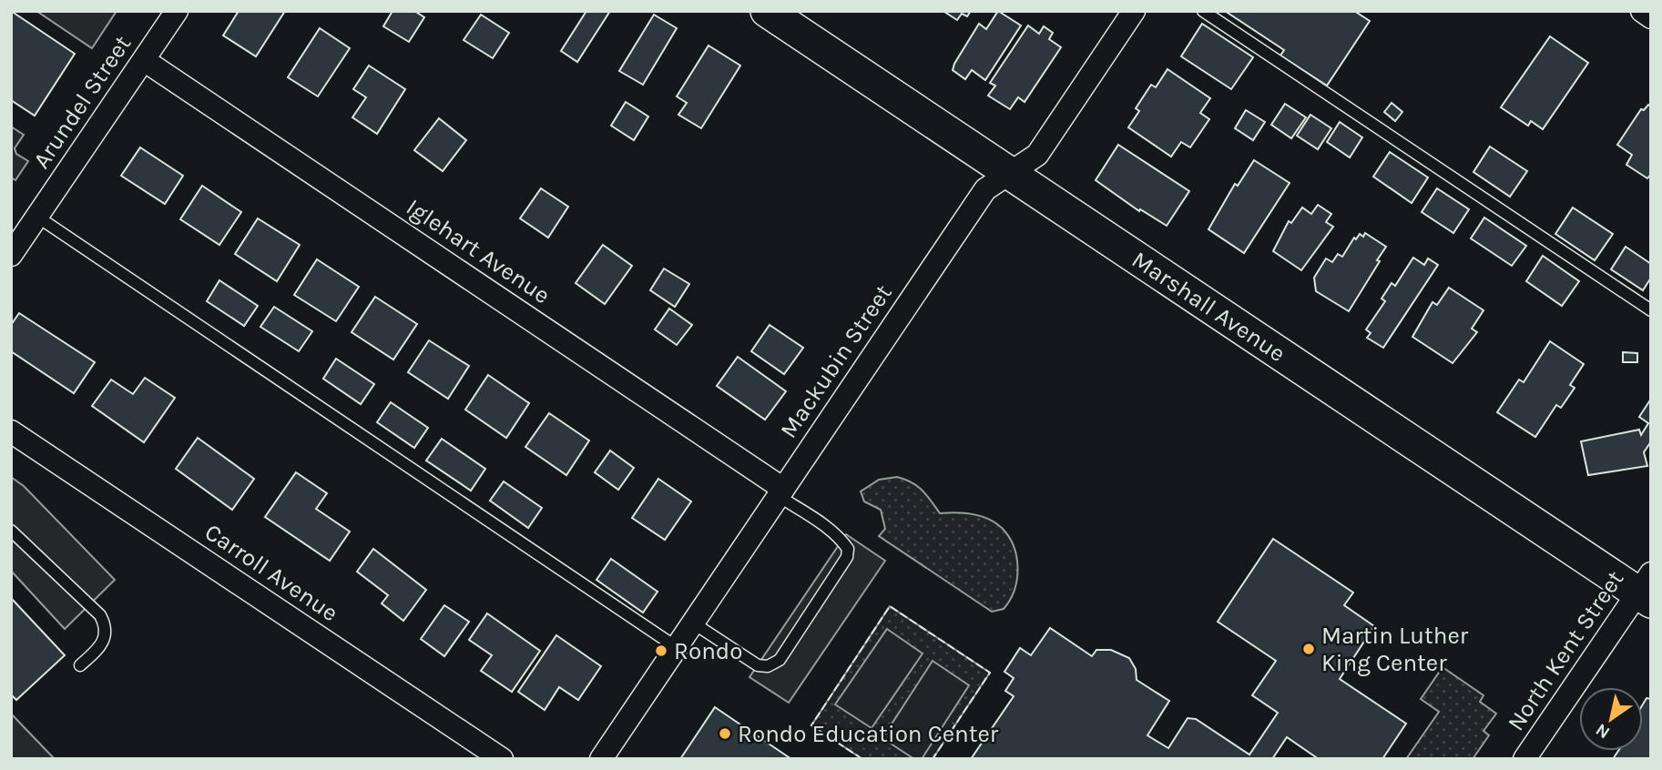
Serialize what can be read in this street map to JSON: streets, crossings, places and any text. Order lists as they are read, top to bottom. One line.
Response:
{"streets":{"street":["Arundel Street","Iglehart Avenue","Marshall Avenue","Mackubin Street","Carroll Avenue","North Kent Street"]},"crossings":[["Arundel Street","Iglehart Avenue"],["Iglehart Avenue","Mackubin Street"],["Marshall Avenue","Mackubin Street"],["Marshall Avenue","North Kent Street"]],"places":["Martin Luther King Center","Rondo","Rondo Education Center"],"north":"bottom left"}
